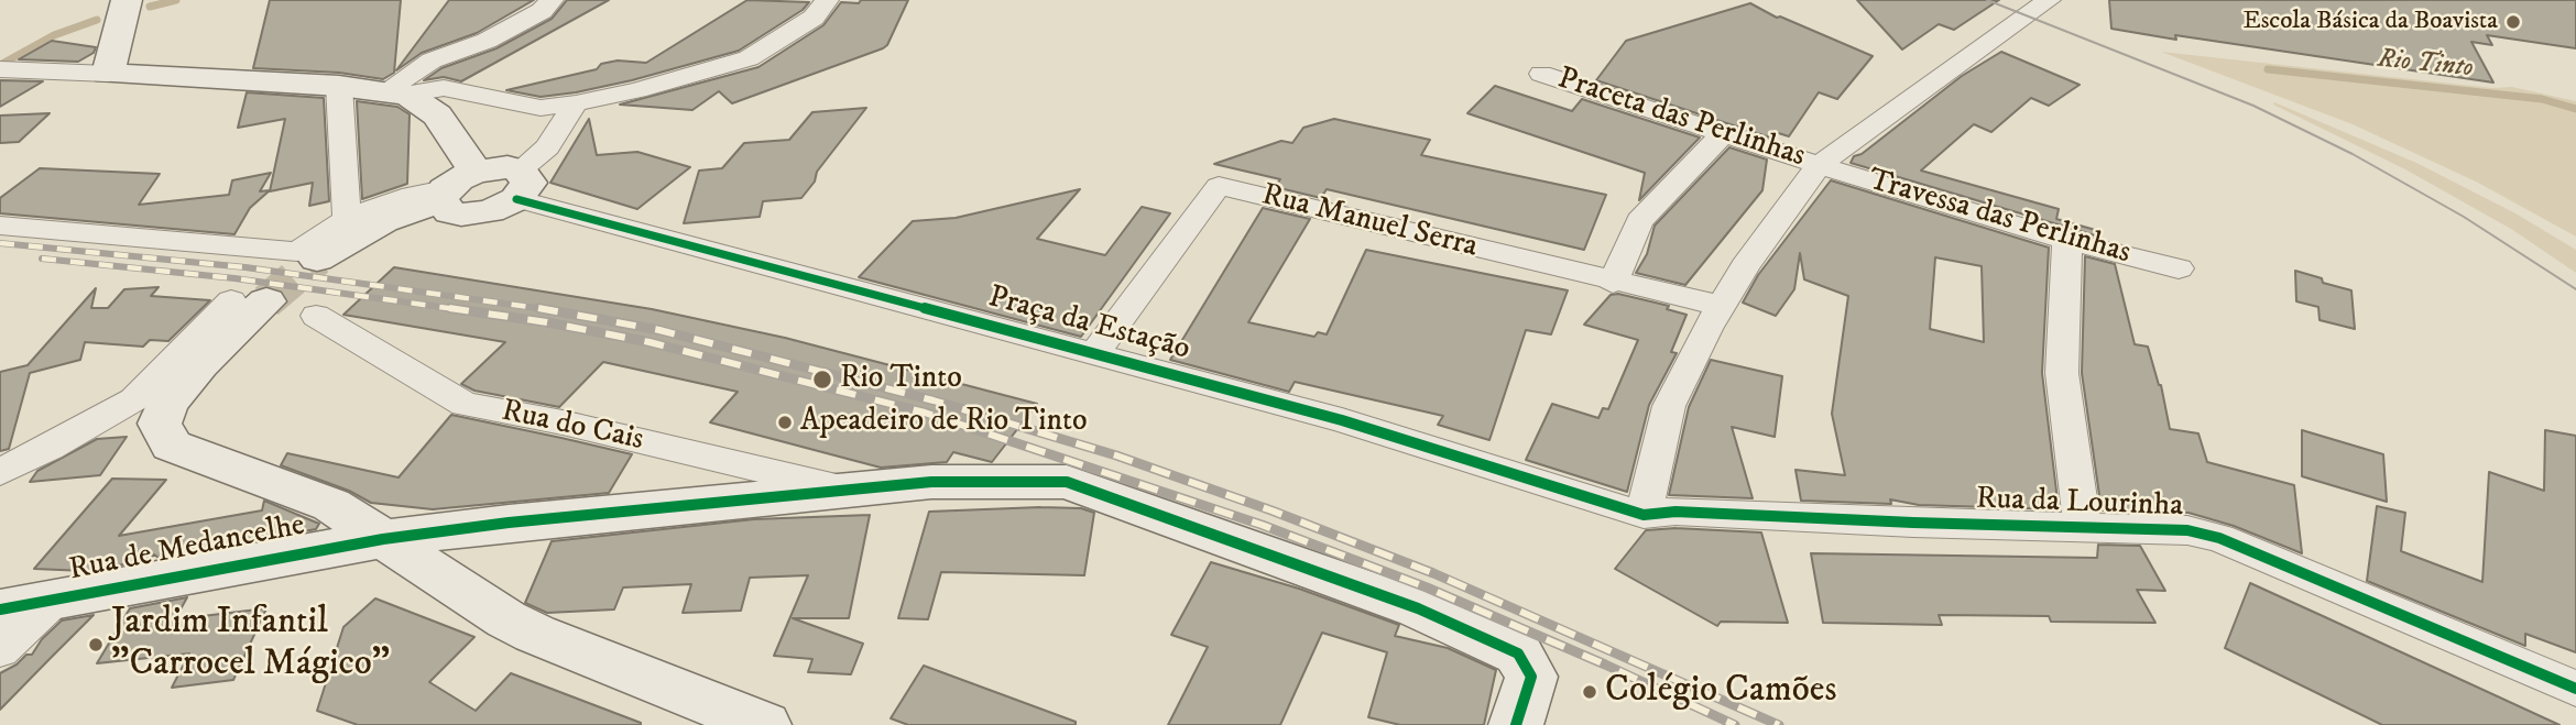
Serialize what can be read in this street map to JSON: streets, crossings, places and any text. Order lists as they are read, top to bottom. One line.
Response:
{"streets":{"street":["Praceta das Perlinhas","Travessa das Perlinhas","Rua Manuel Serra","Praça da Estação","Rua do Cais","Rua da Lourinha","Rua de Medancelhe"]},"crossings":[["Praceta das Perlinhas","Travessa das Perlinhas"],["Rua Manuel Serra","Praça da Estação"],["Praça da Estação","Rua da Lourinha"]],"water":["Rio Tinto"],"places":["Escola Básica da Boavista","Rio Tinto","Apeadeiro de Rio Tinto","Jardim Infantil \"Carrocel Mágico\"","Colégio Camões"]}
